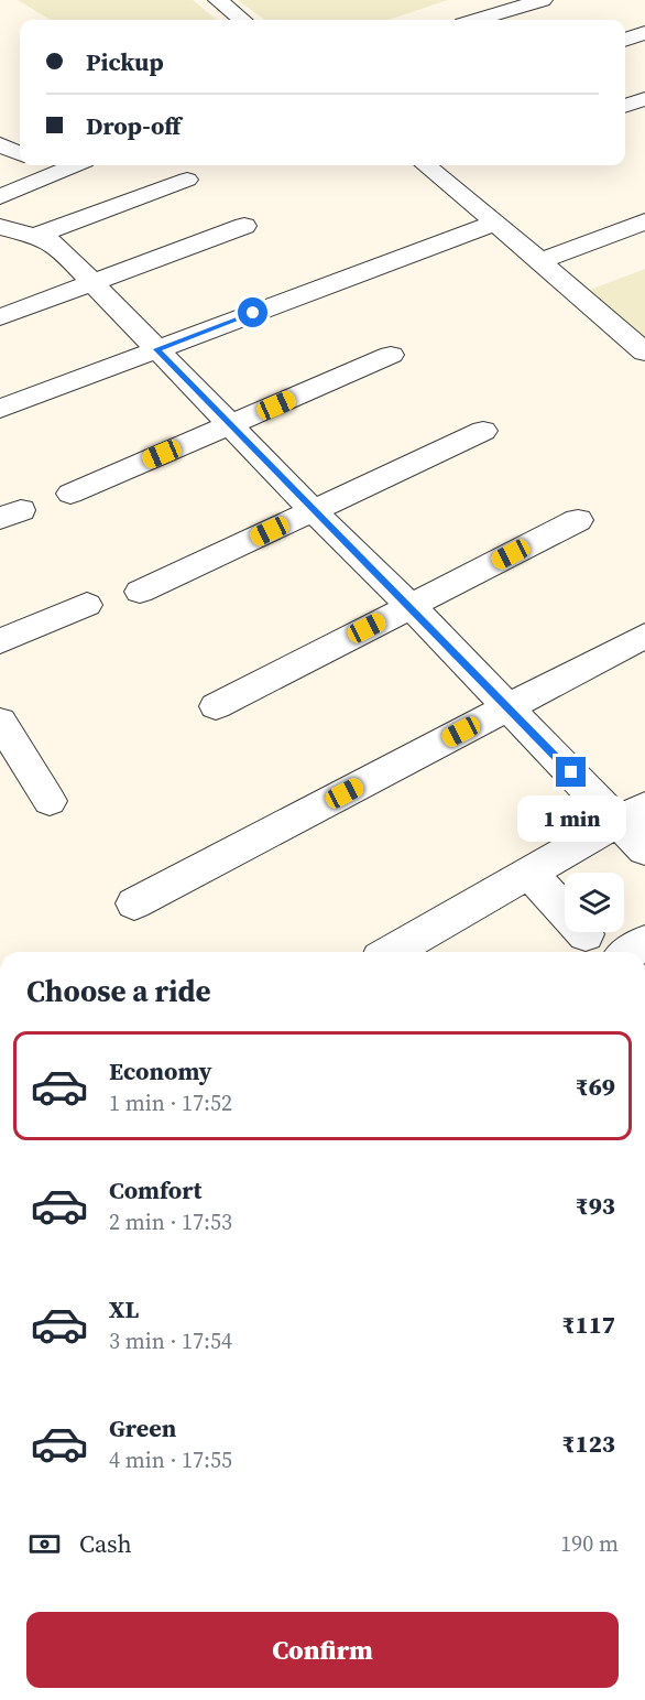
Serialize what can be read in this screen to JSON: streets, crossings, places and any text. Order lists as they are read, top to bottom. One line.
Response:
{"page":{"banner":["Pickup","Drop-off"],"bubble":"1 min","heading":"Choose a ride","list":[{"name":"Economy","note":"1 min · 17:52","value":"₹69"},{"name":"Comfort","note":"2 min · 17:53","value":"₹93"},{"name":"XL","note":"3 min · 17:54","value":"₹117"},{"name":"Green","note":"4 min · 17:55","value":"₹123"}],"pay":["Cash","190 m"],"buttons":"Confirm"}}
